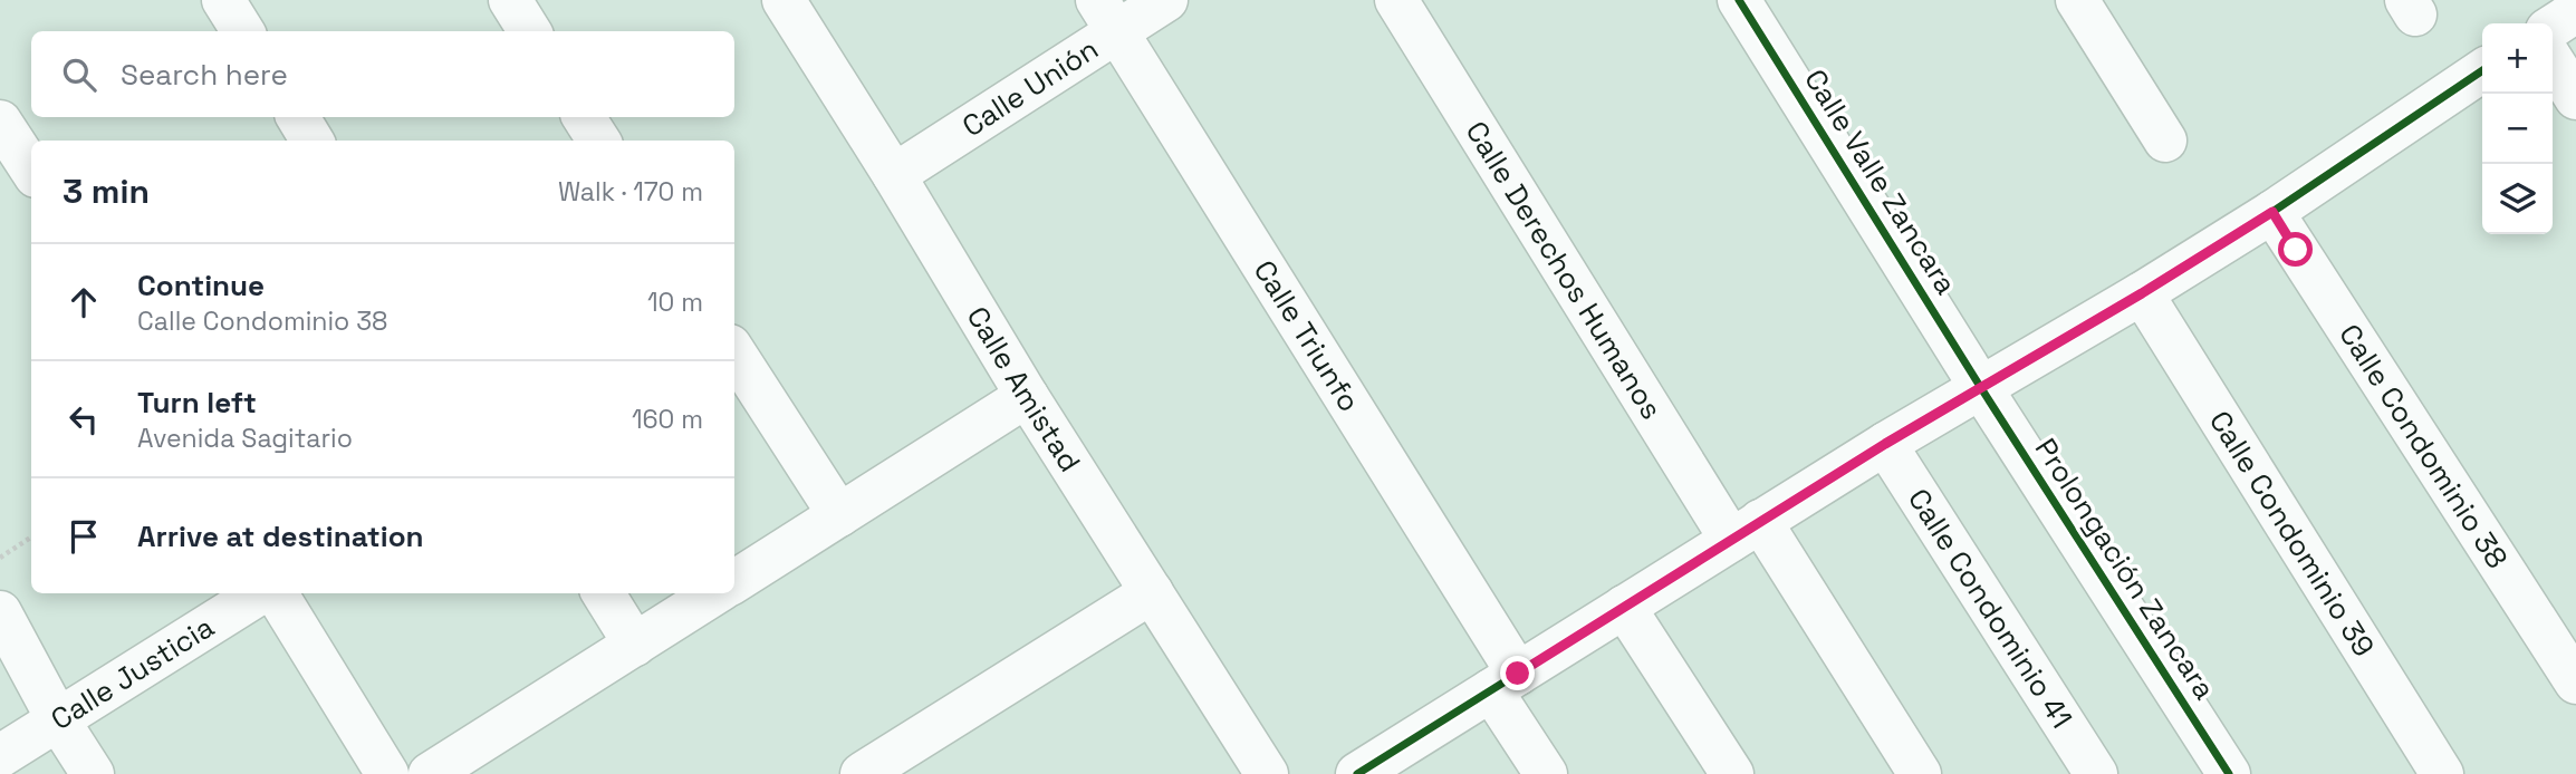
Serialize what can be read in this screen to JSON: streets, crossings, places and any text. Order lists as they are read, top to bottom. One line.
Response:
{"streets":{"street":["Calle Unión","Calle Valle Zancara","Calle Derechos Humanos","Calle Triunfo","Calle Amistad","Calle Condominio 38","Calle Condominio 39","Prolongación Zancara","Calle Condominio 41","Calle Justicia"]},"crossings":[["Calle Unión","Calle Triunfo"],["Calle Unión","Calle Amistad"],["Calle Valle Zancara","Prolongación Zancara"]],"page":{"map_buttons":["+","−"],"search":"Search here","heading":["3 min","Walk · 170 m"],"list":[["Continue","Calle Condominio 38","10 m"],["Turn left","Avenida Sagitario","160 m"],"Arrive at destination"]}}
